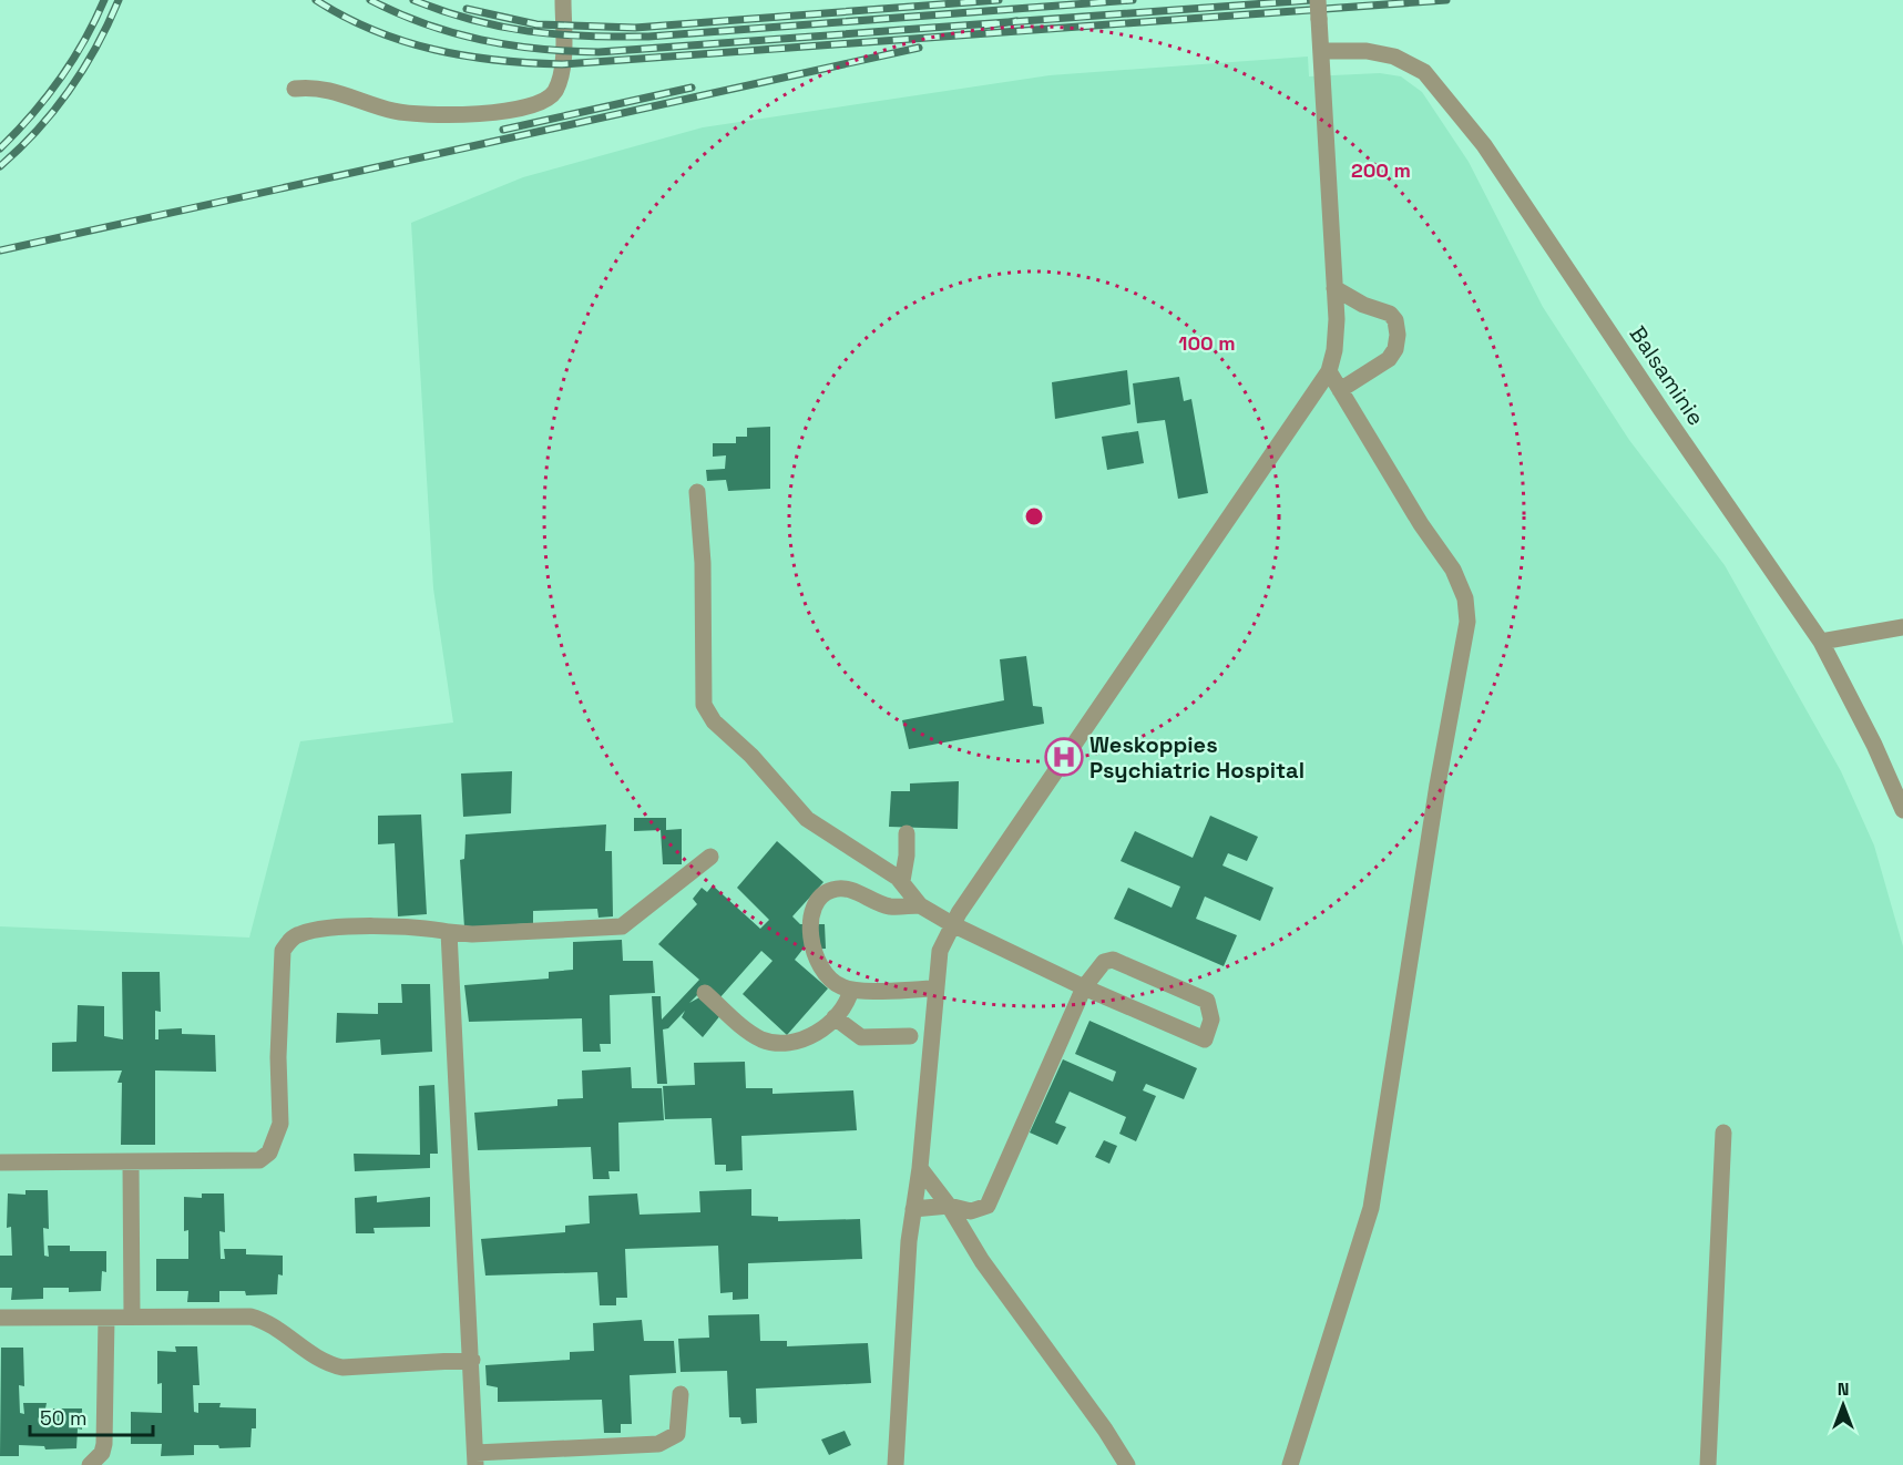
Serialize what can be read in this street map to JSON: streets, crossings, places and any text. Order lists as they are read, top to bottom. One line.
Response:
{"streets":{"street":["Balsaminie"]},"places":{"hospital":["Weskoppies Psychiatric Hospital"]},"scale_bar":"50 m","north":"top","rings":["200 m","100 m"]}
